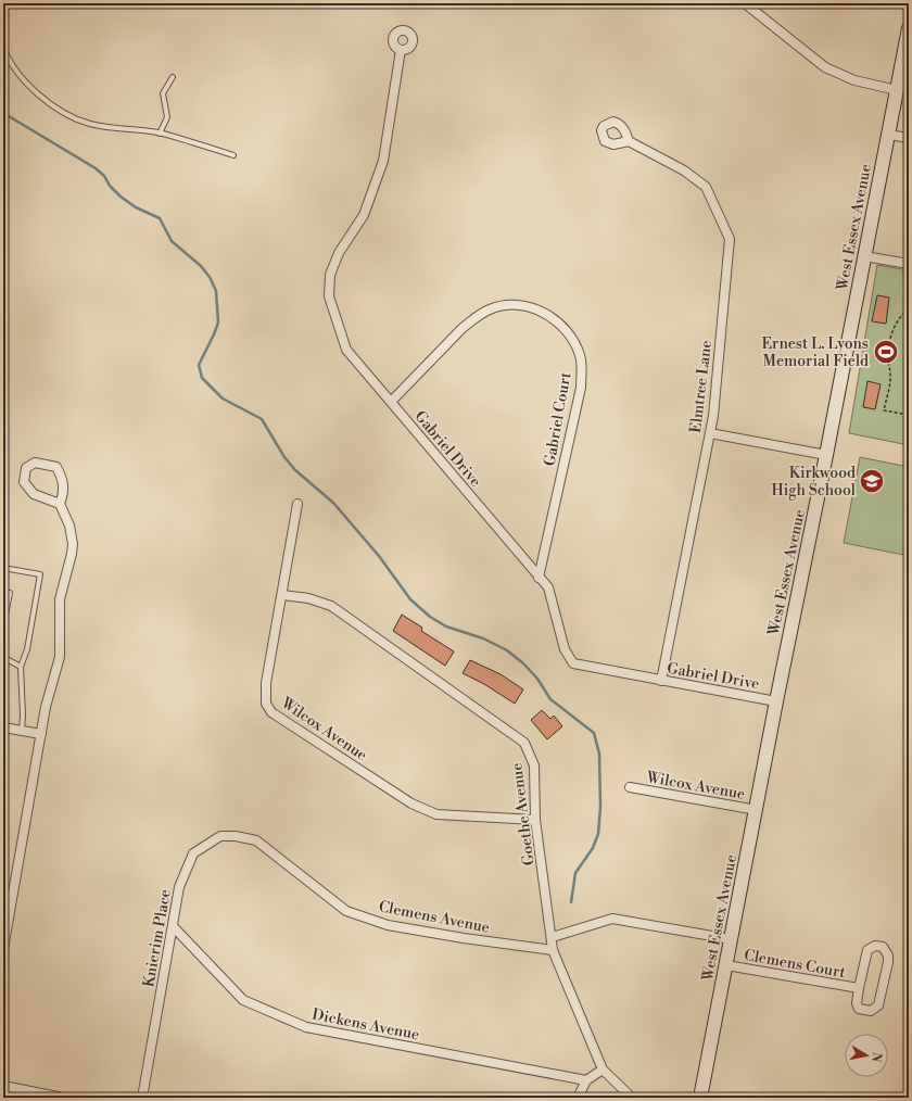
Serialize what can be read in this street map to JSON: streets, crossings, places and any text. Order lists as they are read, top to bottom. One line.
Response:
{"streets":{"street":["West Essex Avenue","Elmtree Lane","Gabriel Court","Gabriel Drive","Wilcox Avenue","Goethe Avenue","Clemens Avenue","Knierim Place","Clemens Court","Dickens Avenue"]},"crossings":[["West Essex Avenue","Gabriel Drive"],["West Essex Avenue","Wilcox Avenue"],["West Essex Avenue","Clemens Court"],["Elmtree Lane","Gabriel Drive"],["Gabriel Court","Gabriel Drive"],["Wilcox Avenue","Goethe Avenue"],["Goethe Avenue","Clemens Avenue"],["Clemens Avenue","Knierim Place"],["Knierim Place","Dickens Avenue"]],"places":{"sports":["Ernest L. Lyons Memorial Field"],"school or university":["Kirkwood High School"]},"north":"right"}
